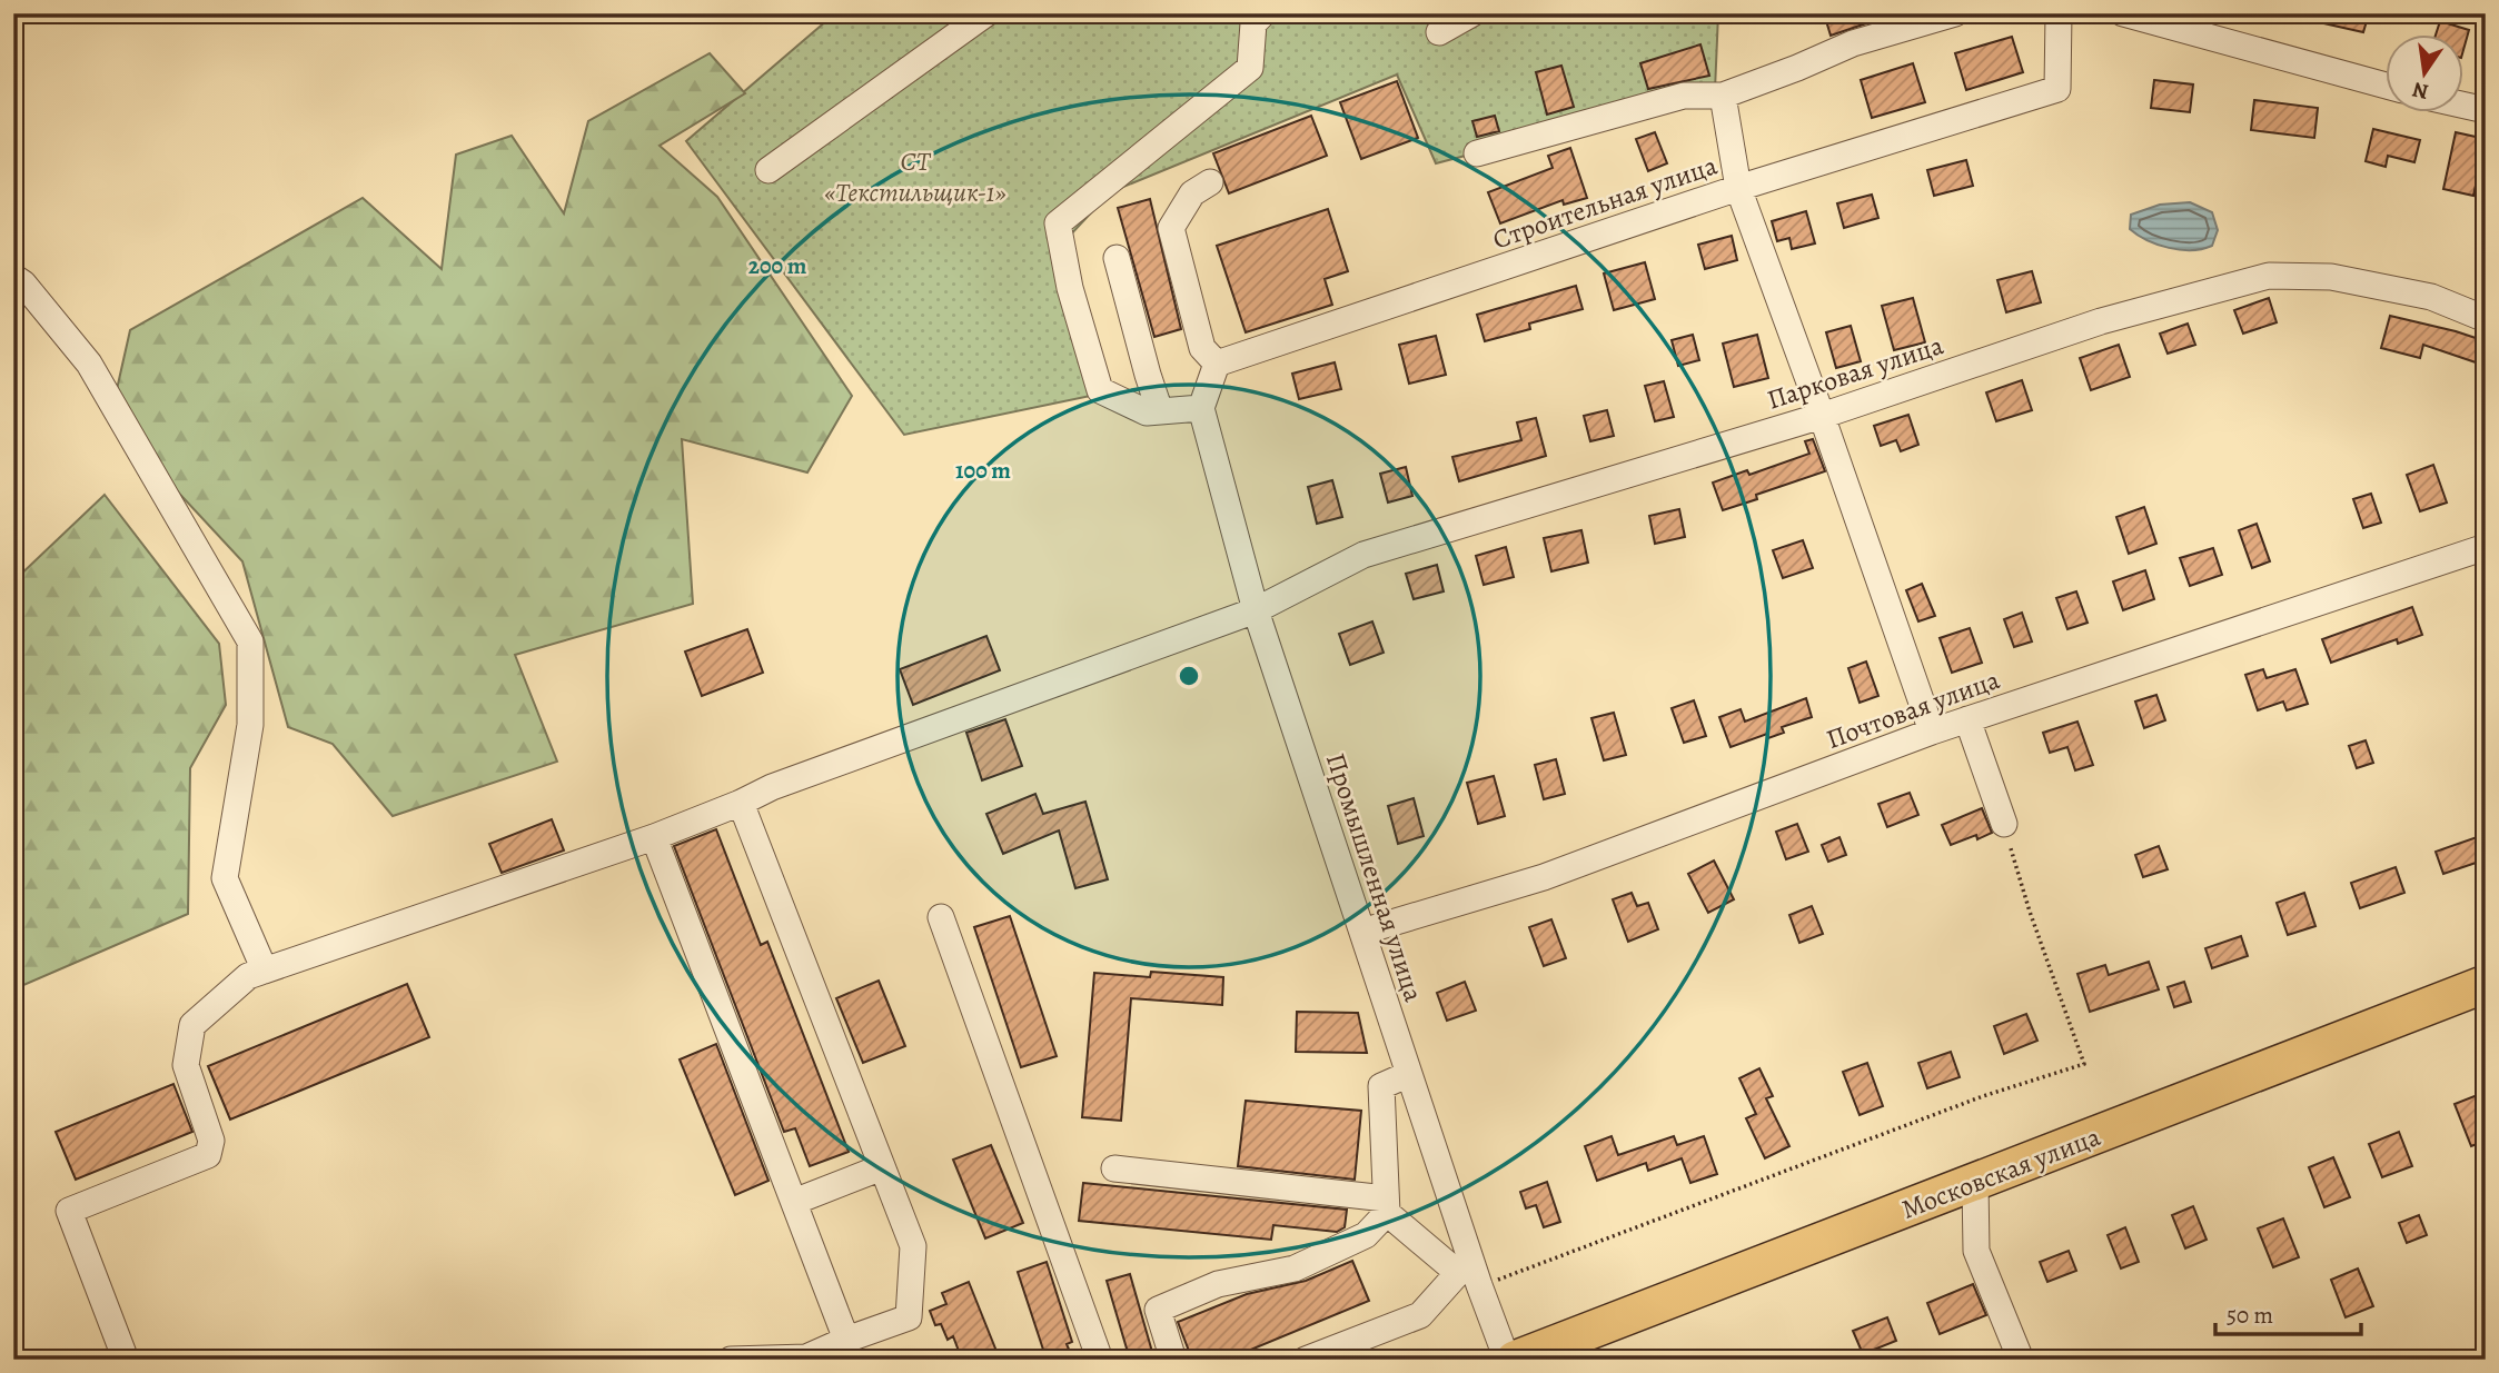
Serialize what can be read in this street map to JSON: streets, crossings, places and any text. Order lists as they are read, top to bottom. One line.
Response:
{"streets":{"highway":["Московская улица"],"street":["Строительная улица","Парковая улица","Почтовая улица","Промышленная улица"]},"crossings":[["Парковая улица","Промышленная улица"],["Почтовая улица","Промышленная улица"]],"parks":["СТ «Текстильщик-1»"],"scale_bar":"50 m","north":"bottom","rings":["200 m","100 m"]}
